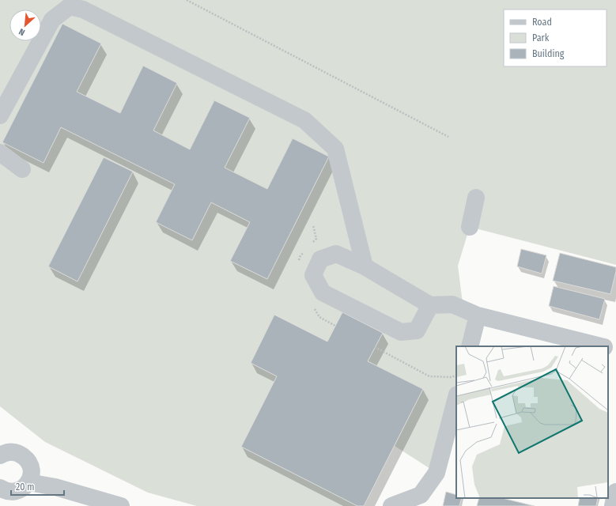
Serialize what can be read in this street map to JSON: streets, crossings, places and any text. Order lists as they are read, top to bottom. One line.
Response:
{"legend":["Road","Park","Building"],"scale_bar":"20 m","north":"bottom left"}
